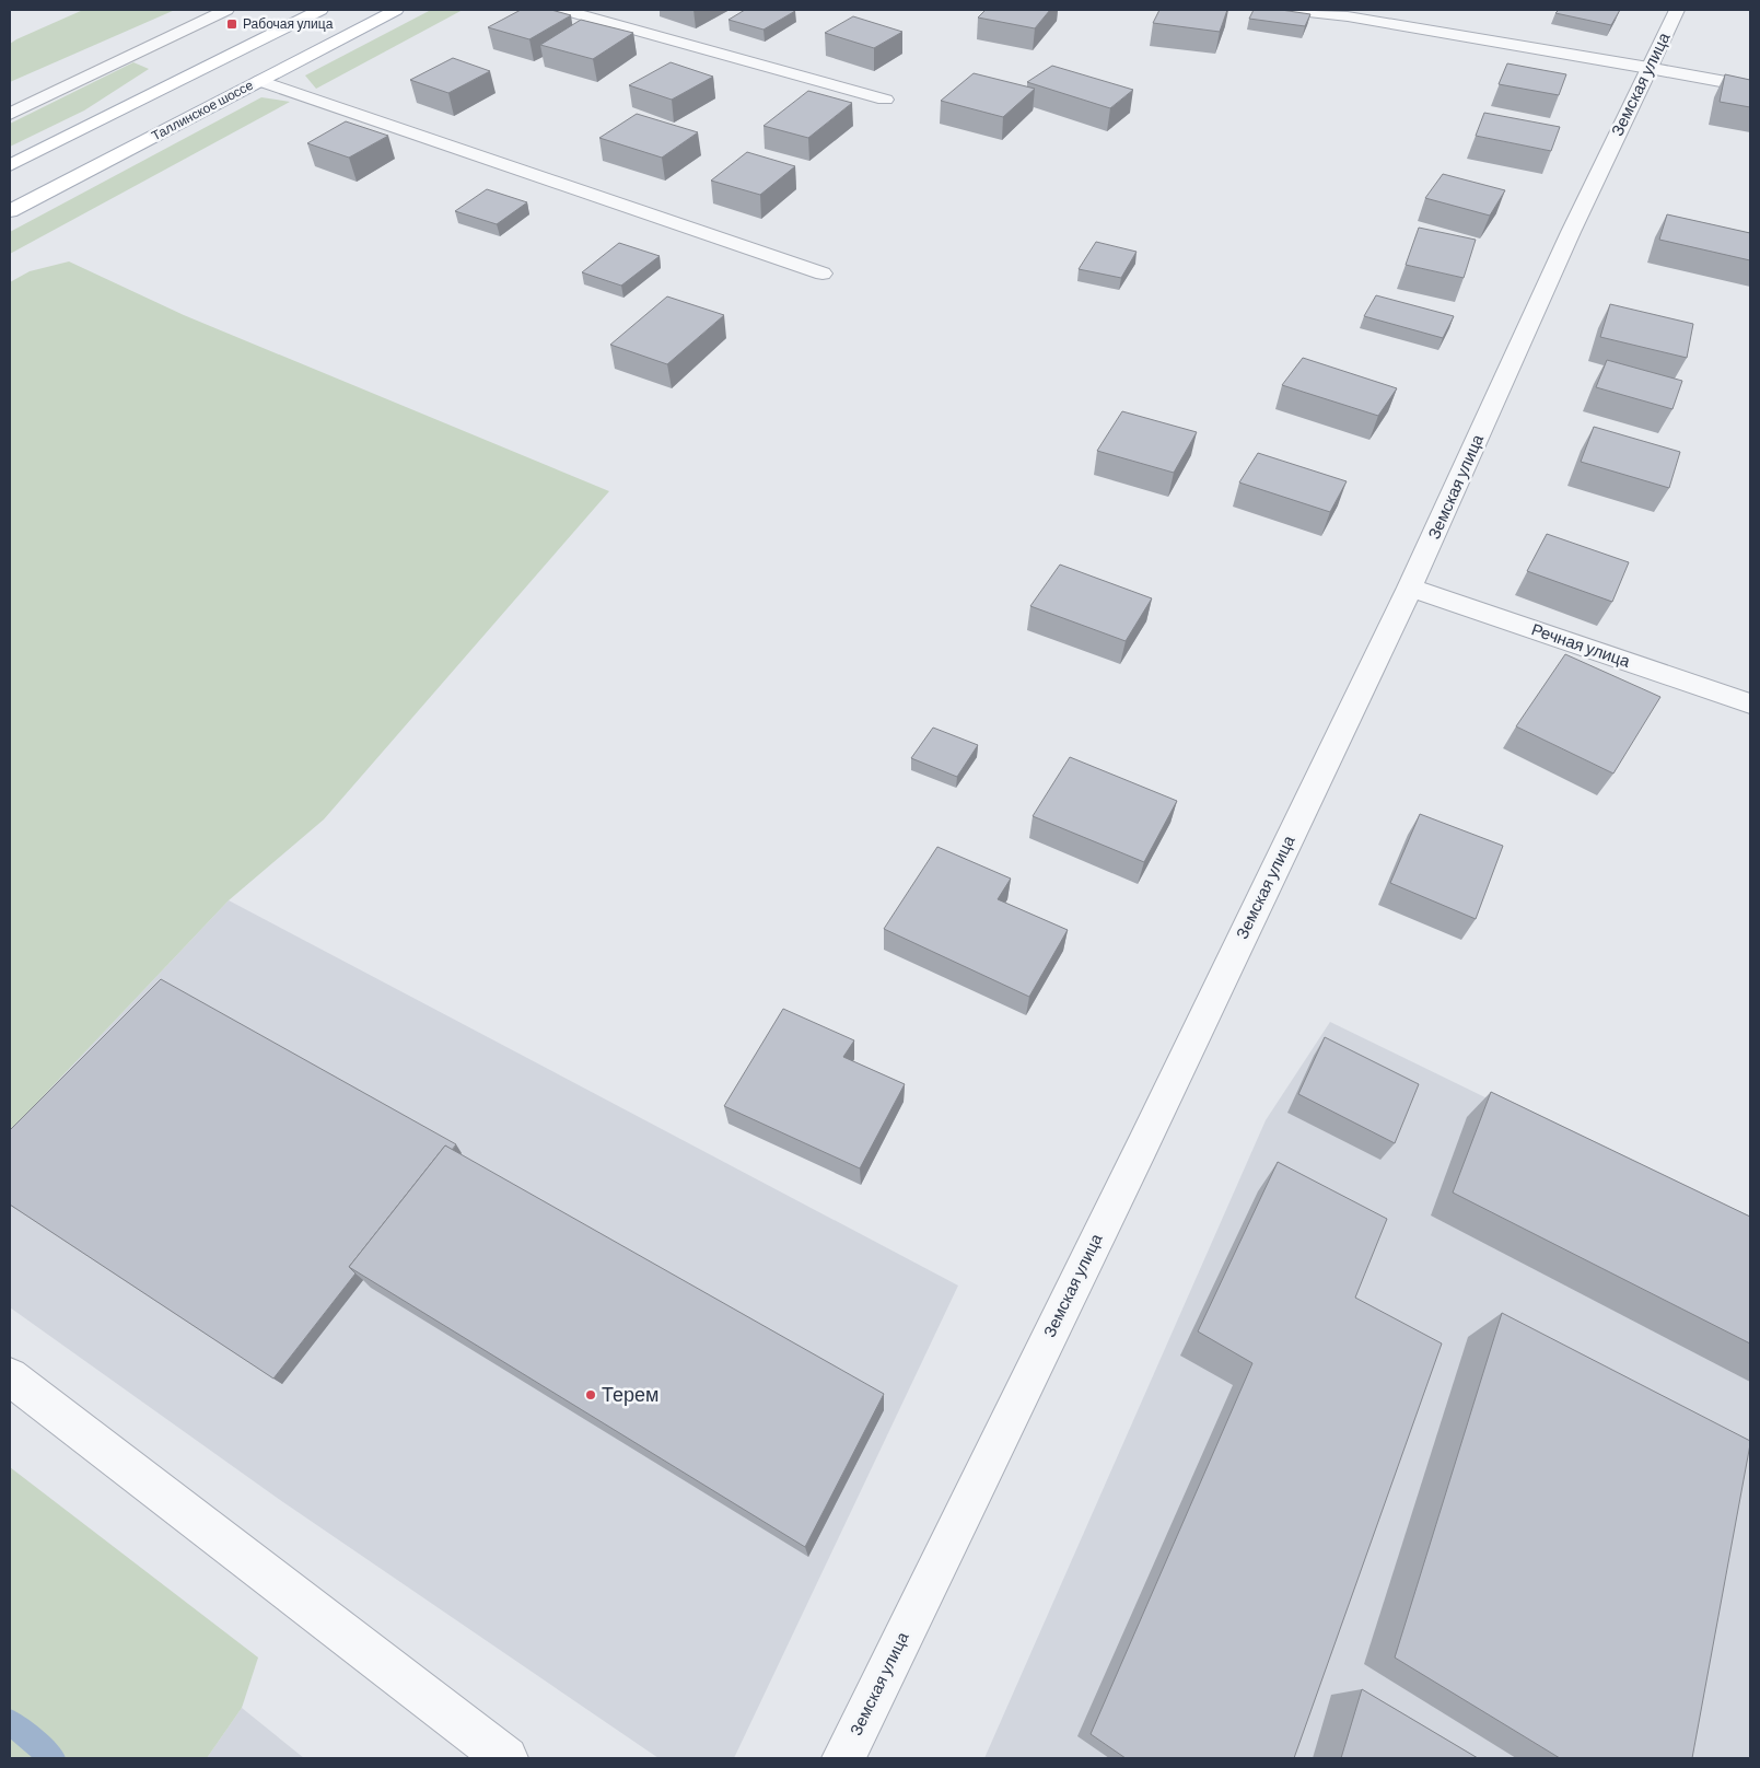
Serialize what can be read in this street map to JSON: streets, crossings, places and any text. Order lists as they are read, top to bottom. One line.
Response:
{"streets":{"main road":["Таллинское шоссе"],"street":["Земская улица","Речная улица"]},"crossings":[["Земская улица","Речная улица"]],"places":{"transit":["Рабочая улица"],"other":["Терем"]}}
